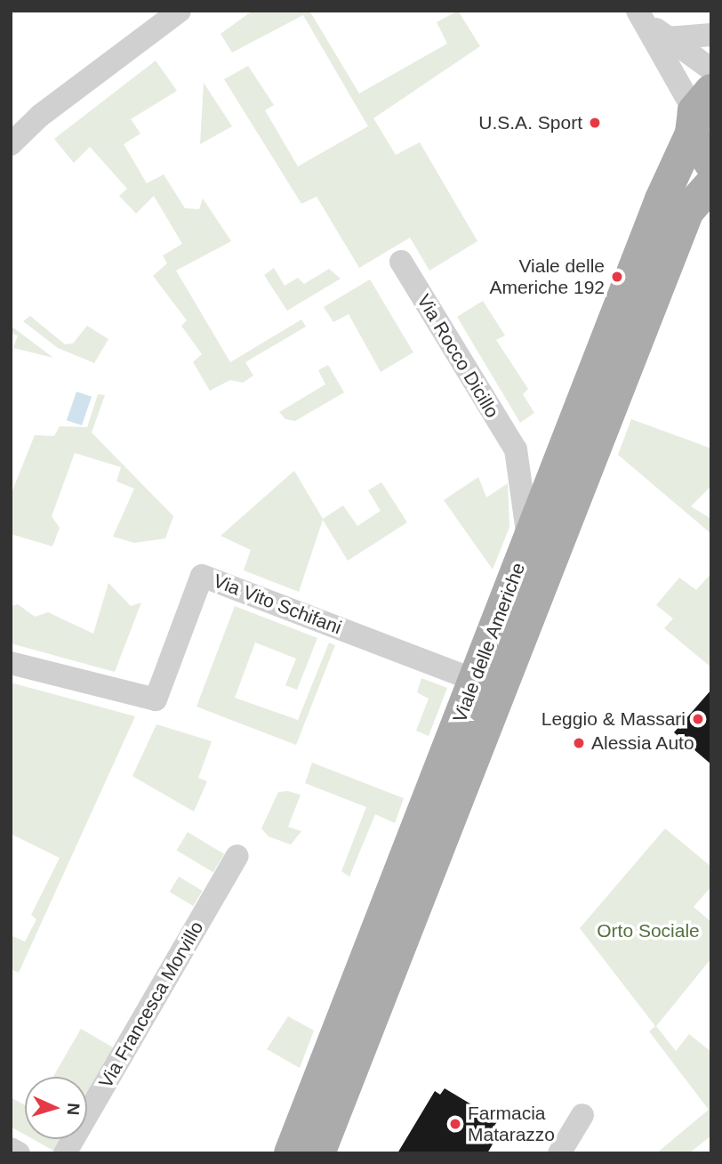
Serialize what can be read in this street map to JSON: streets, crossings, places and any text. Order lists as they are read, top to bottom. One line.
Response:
{"streets":{"main road":["Viale delle Americhe"],"street":["Via Rocco Dicillo","Via Vito Schifani","Via Francesca Morvillo"]},"crossings":[["Via Rocco Dicillo","Viale delle Americhe"],["Via Vito Schifani","Viale delle Americhe"]],"parks":["Orto Sociale"],"places":["U.S.A. Sport","Viale delle Americhe 192","Leggio & Massari","Alessia Auto","Farmacia Matarazzo"],"north":"right"}
